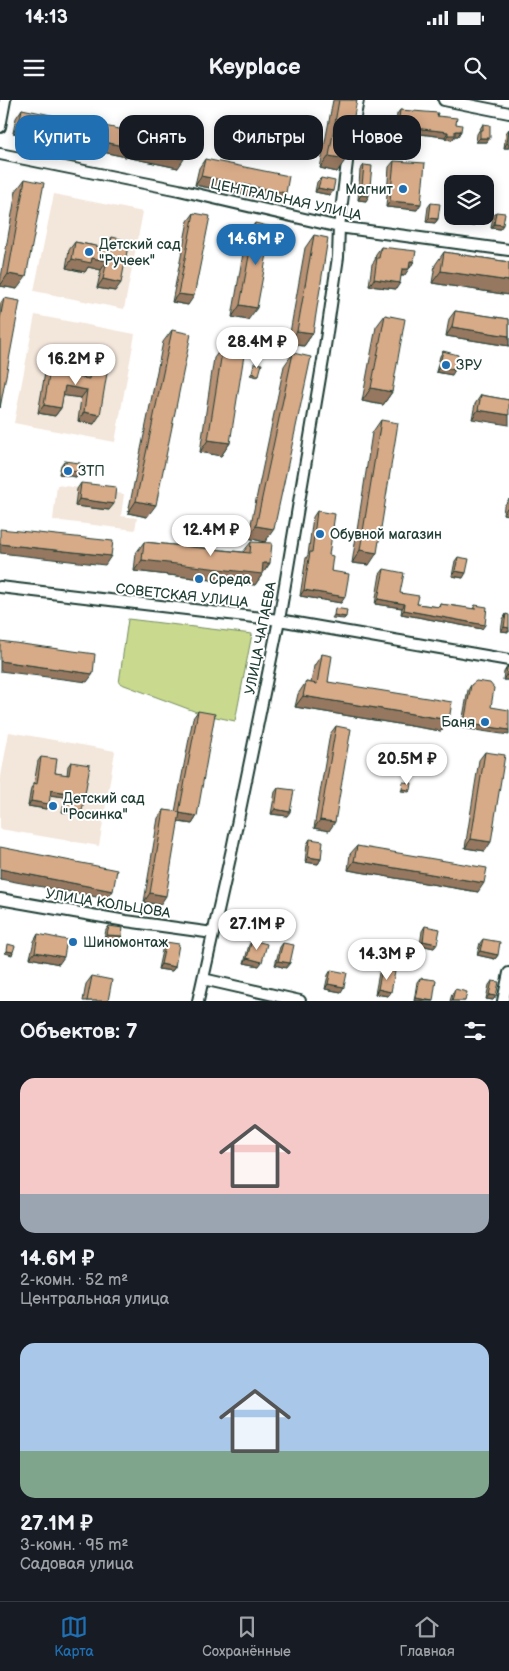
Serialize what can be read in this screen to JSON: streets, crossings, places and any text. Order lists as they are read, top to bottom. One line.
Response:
{"streets":{"street":["ЦЕНТРАЛЬНАЯ УЛИЦА","СОВЕТСКАЯ УЛИЦА","УЛИЦА ЧАПАЕВА","УЛИЦА КОЛЬЦОВА"]},"crossings":[["ЦЕНТРАЛЬНАЯ УЛИЦА","УЛИЦА ЧАПАЕВА"],["СОВЕТСКАЯ УЛИЦА","УЛИЦА ЧАПАЕВА"],["УЛИЦА ЧАПАЕВА","УЛИЦА КОЛЬЦОВА"]],"places":["Магнит","Детский сад \"Ручеек\"","ЗРУ","ЗТП","Обувной магазин","Среда","Баня","Детский сад \"Росинка\"","Шиномонтаж"],"page":{"status":"14:13","header":"Keyplace","chip":["Купить","Снять","Фильтры","Новое"],"price":["14.6M ₽","28.4M ₽","16.2M ₽","12.4M ₽","20.5M ₽","27.1M ₽","14.3M ₽"],"heading":"Объектов: 7","list":[{"name":"14.6M ₽","note":"2-комн. · 52 m² · Центральная улица"},{"name":"27.1M ₽","note":"3-комн. · 95 m² · Садовая улица"}],"tabs":["Карта","Сохранённые","Главная"]}}
